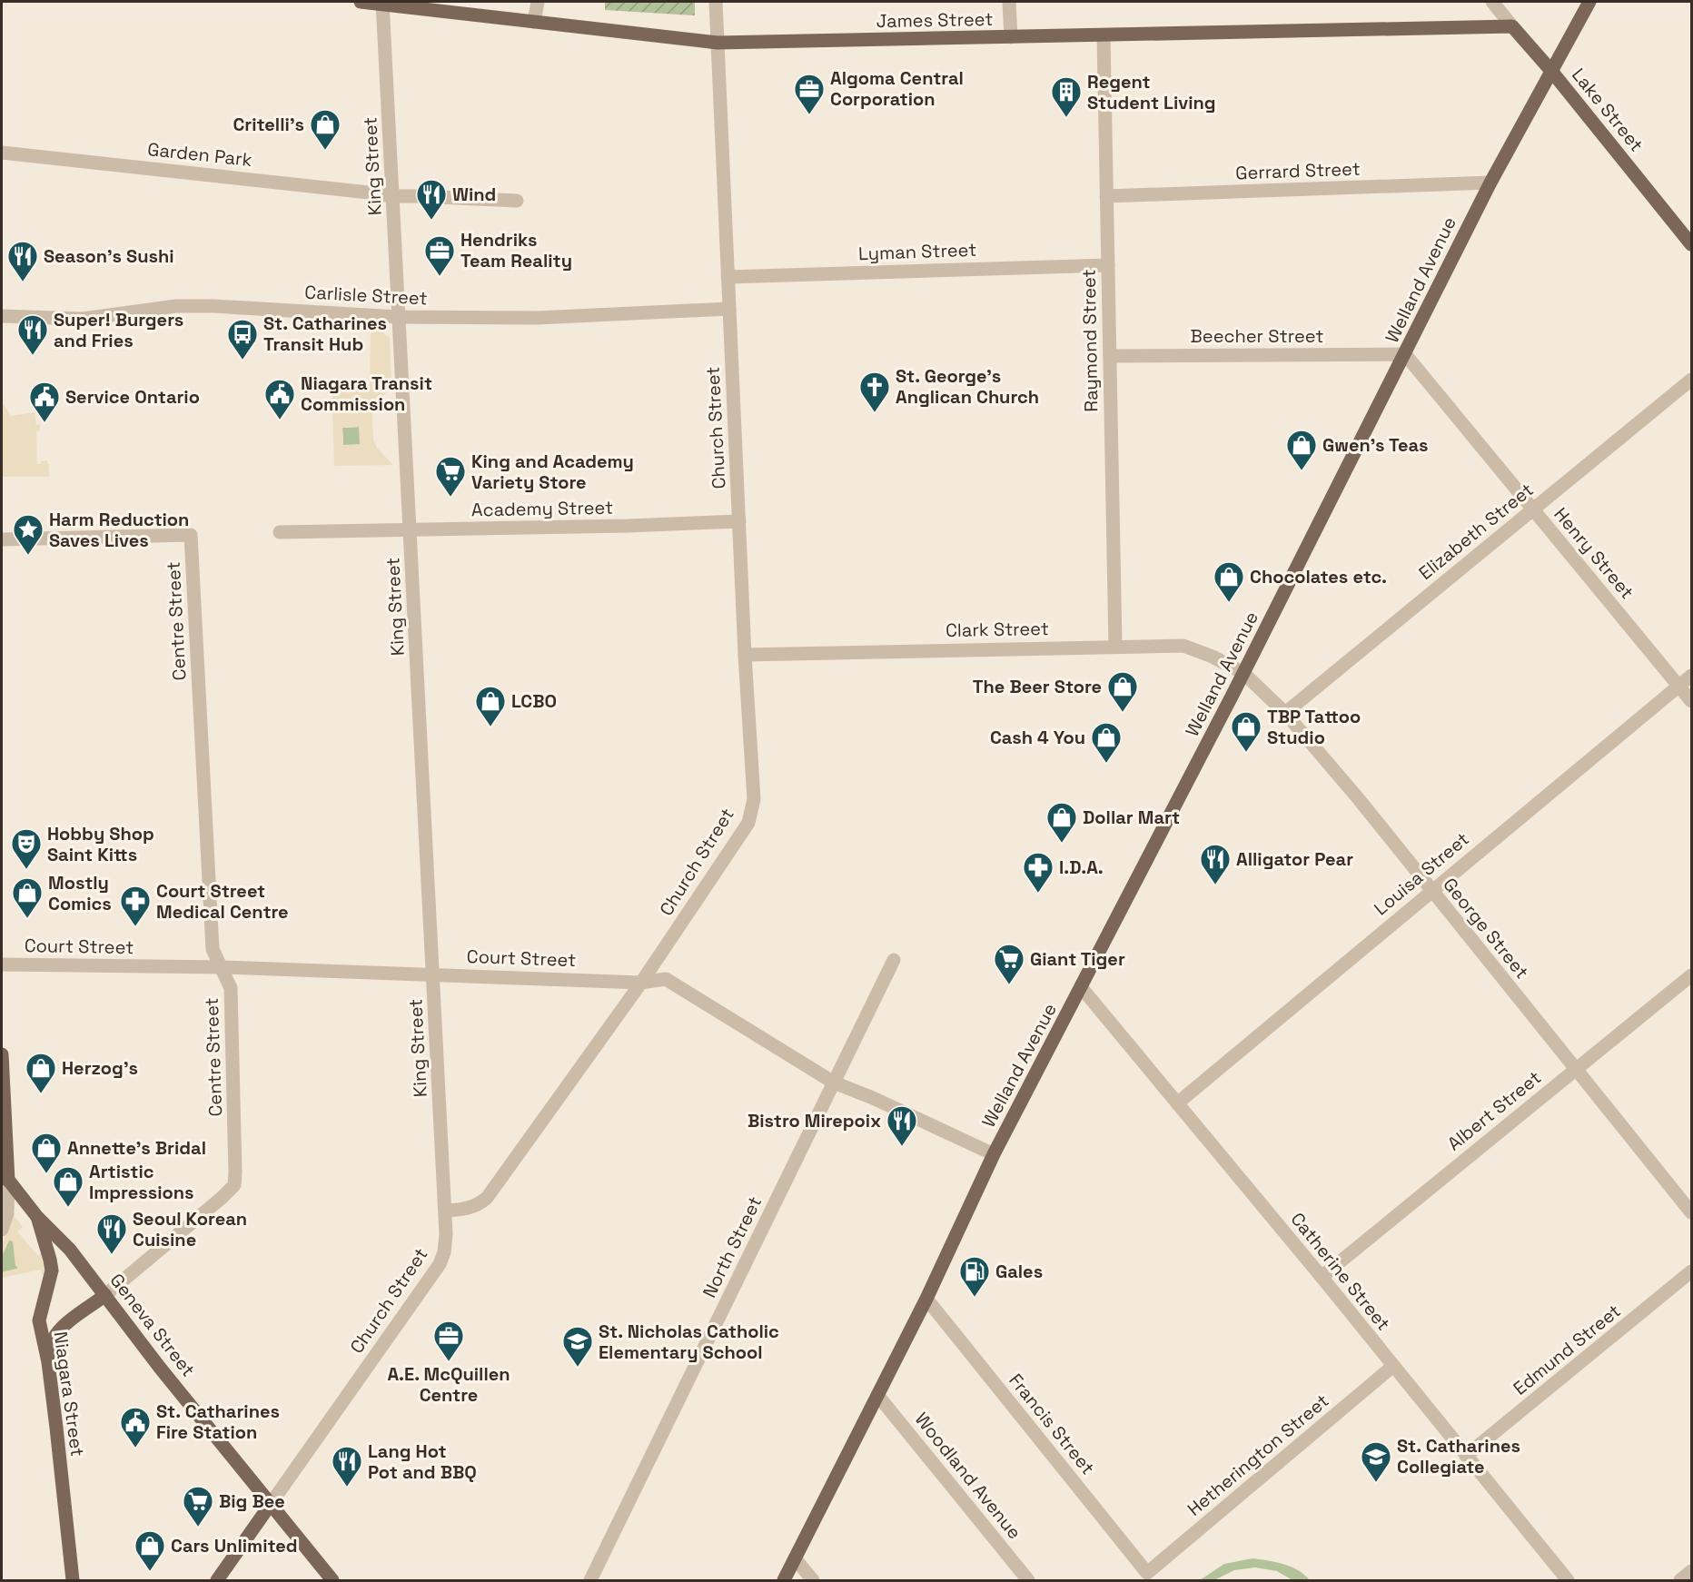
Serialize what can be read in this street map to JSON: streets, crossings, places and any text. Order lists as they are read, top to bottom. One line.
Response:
{"streets":{"main road":["James Street","Lake Street","Welland Avenue","Church Street","Geneva Street","Niagara Street"],"street":["Garden Park","King Street","Gerrard Street","Lyman Street","Carlisle Street","Beecher Street","Raymond Street","Academy Street","Elizabeth Street","Henry Street","Centre Street","Clark Street","Louisa Street","George Street","Court Street","Albert Street","North Street","Catherine Street","Edmund Street","Francis Street","Hetherington Street","Woodland Avenue"]},"crossings":[["James Street","Lake Street"],["James Street","King Street"],["James Street","Raymond Street"],["James Street","Church Street"],["Lake Street","Welland Avenue"],["Garden Park","King Street"],["King Street","Carlisle Street"],["King Street","Church Street"],["King Street","Academy Street"],["King Street","Court Street"],["Gerrard Street","Welland Avenue"],["Gerrard Street","Raymond Street"],["Lyman Street","Raymond Street"],["Lyman Street","Church Street"],["Welland Avenue","Beecher Street"],["Welland Avenue","Henry Street"],["Welland Avenue","Clark Street"],["Welland Avenue","George Street"],["Welland Avenue","Court Street"],["Welland Avenue","Catherine Street"],["Welland Avenue","Francis Street"],["Welland Avenue","Woodland Avenue"],["Carlisle Street","Church Street"],["Beecher Street","Raymond Street"],["Beecher Street","Henry Street"],["Raymond Street","Clark Street"],["Church Street","Academy Street"],["Church Street","Clark Street"],["Church Street","Court Street"],["Church Street","Geneva Street"],["Elizabeth Street","Henry Street"],["Elizabeth Street","George Street"],["Henry Street","Louisa Street"],["Centre Street","Court Street"],["Centre Street","Geneva Street"],["Clark Street","George Street"],["Louisa Street","George Street"],["Louisa Street","Catherine Street"],["George Street","Albert Street"],["Court Street","North Street"],["Albert Street","Catherine Street"],["Catherine Street","Edmund Street"],["Catherine Street","Hetherington Street"],["Geneva Street","Niagara Street"],["Francis Street","Hetherington Street"]],"places":{"office":["Algoma Central Corporation","Hendriks Team Reality","A.E. McQuillen Centre"],"building":["Regent Student Living"],"shop":["Critelli's","Gwen's Teas","Chocolates etc.","The Beer Store","LCBO","TBP Tattoo Studio","Cash 4 You","Dollar Mart","Mostly Comics","Herzog's","Annette's Bridal","Artistic Impressions","Cars Unlimited"],"restaurant":["Wind","Season's Sushi","Super! Burgers and Fries","Alligator Pear","Bistro Mirepoix","Seoul Korean Cuisine","Lang Hot Pot and BBQ"],"bus stop":["St. Catharines Transit Hub"],"church":["St. George's Anglican Church"],"public building":["Niagara Transit Commission","Service Ontario","St. Catharines Fire Station"],"supermarket":["King and Academy Variety Store","Giant Tiger","Big Bee"],"place":["Harm Reduction Saves Lives"],"theatre":["Hobby Shop Saint Kitts"],"pharmacy":["I.D.A.","Court Street Medical Centre"],"fuel station":["Gales"],"school or university":["St. Nicholas Catholic Elementary School","St. Catharines Collegiate"]}}
